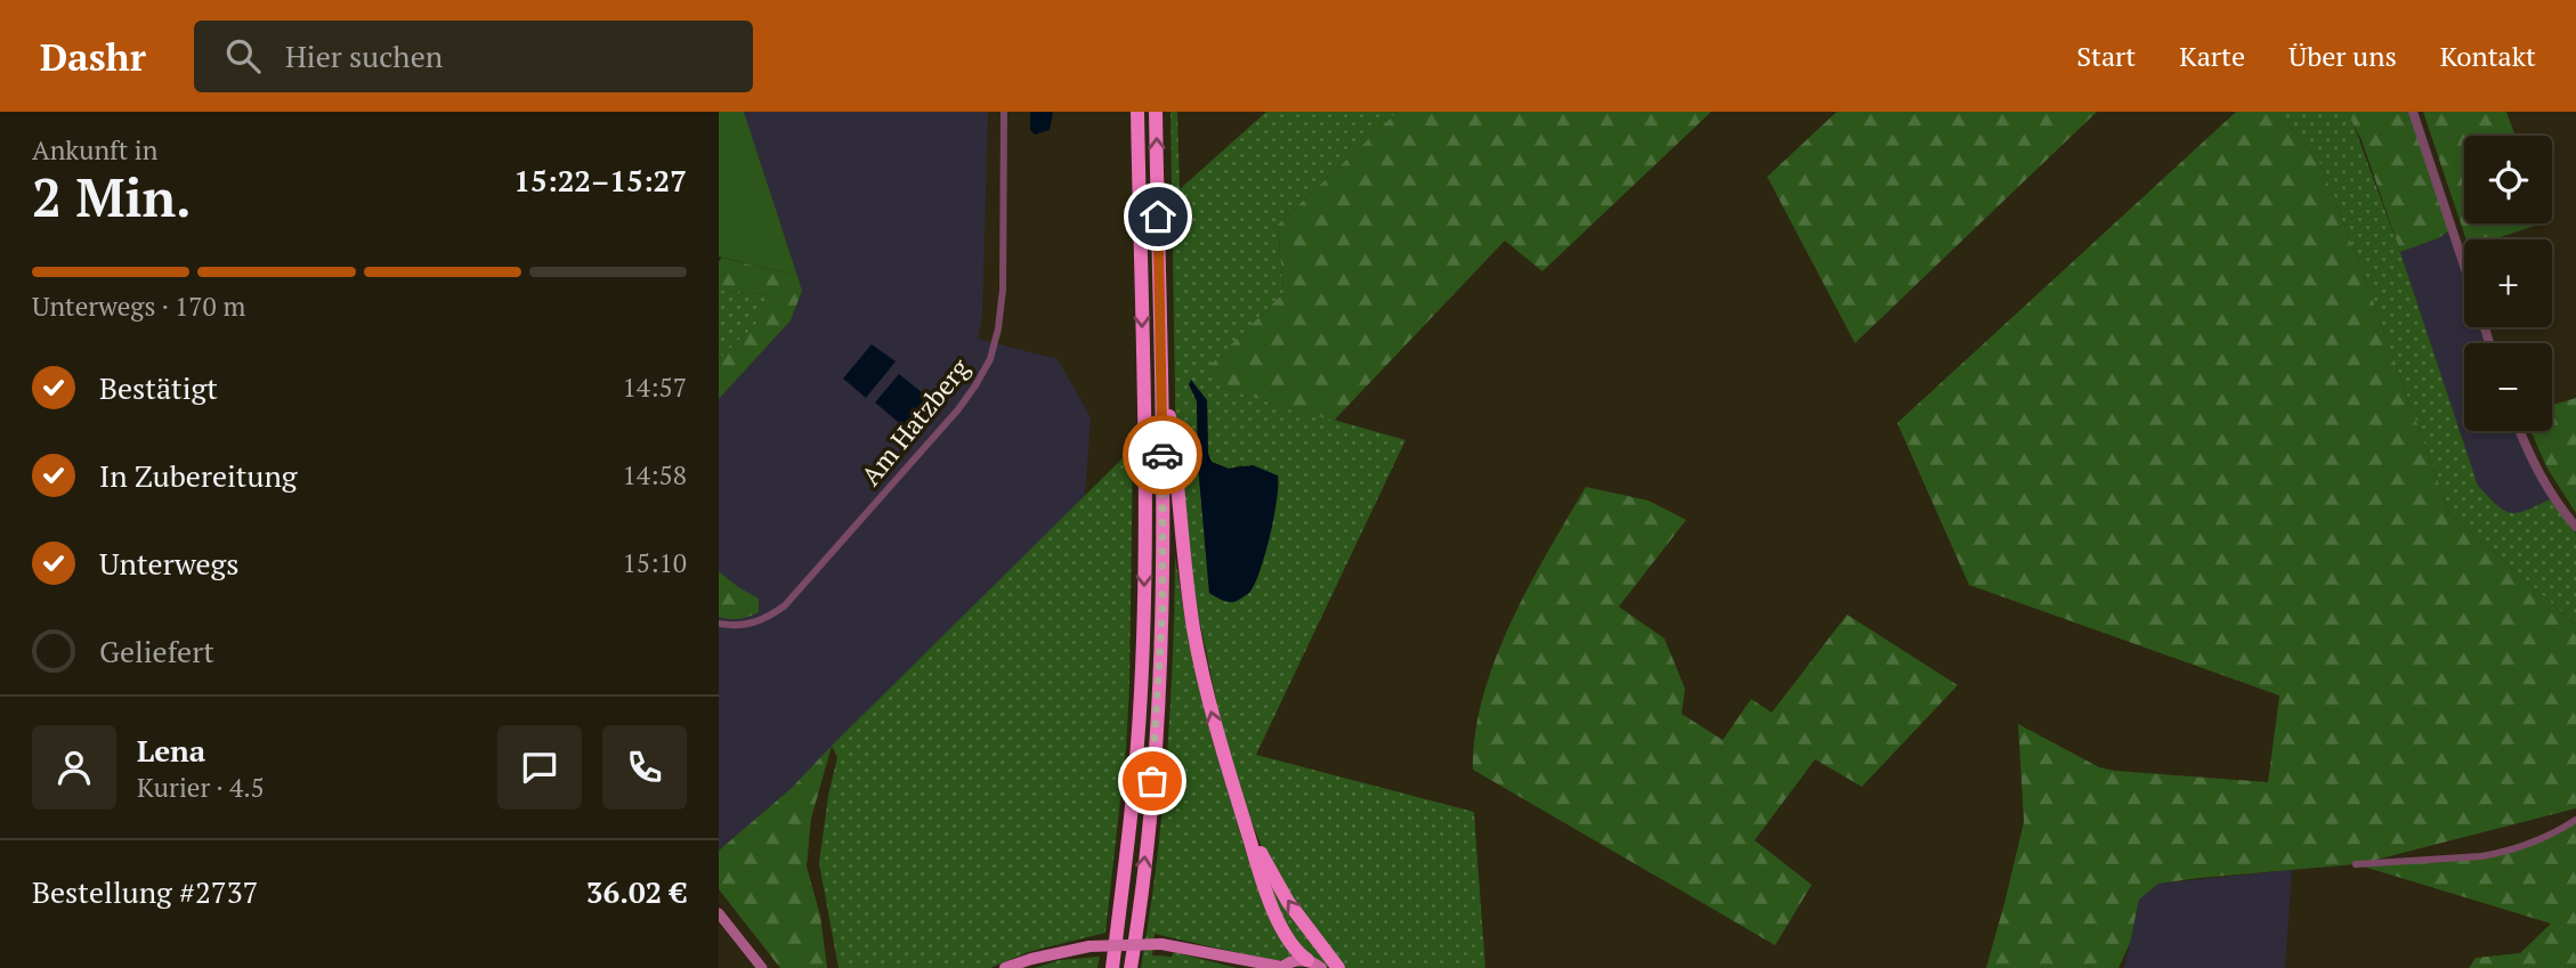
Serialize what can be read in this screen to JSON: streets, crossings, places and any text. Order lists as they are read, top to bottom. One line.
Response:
{"streets":{"street":["Am Hatzberg"]},"page":{"header":"Dashr","search":"Hier suchen","nav":["Start","Karte","Über uns","Kontakt"],"heading":["2 Min.","Ankunft in","15:22–15:27"],"panel":["Lena","Kurier · 4.5","Bestellung #2737","36.02 €"],"map_buttons":["+","−"],"bar":"Unterwegs · 170 m","list":[["Bestätigt","14:57"],["In Zubereitung","14:58"],["Unterwegs","15:10"],"Geliefert"]}}
